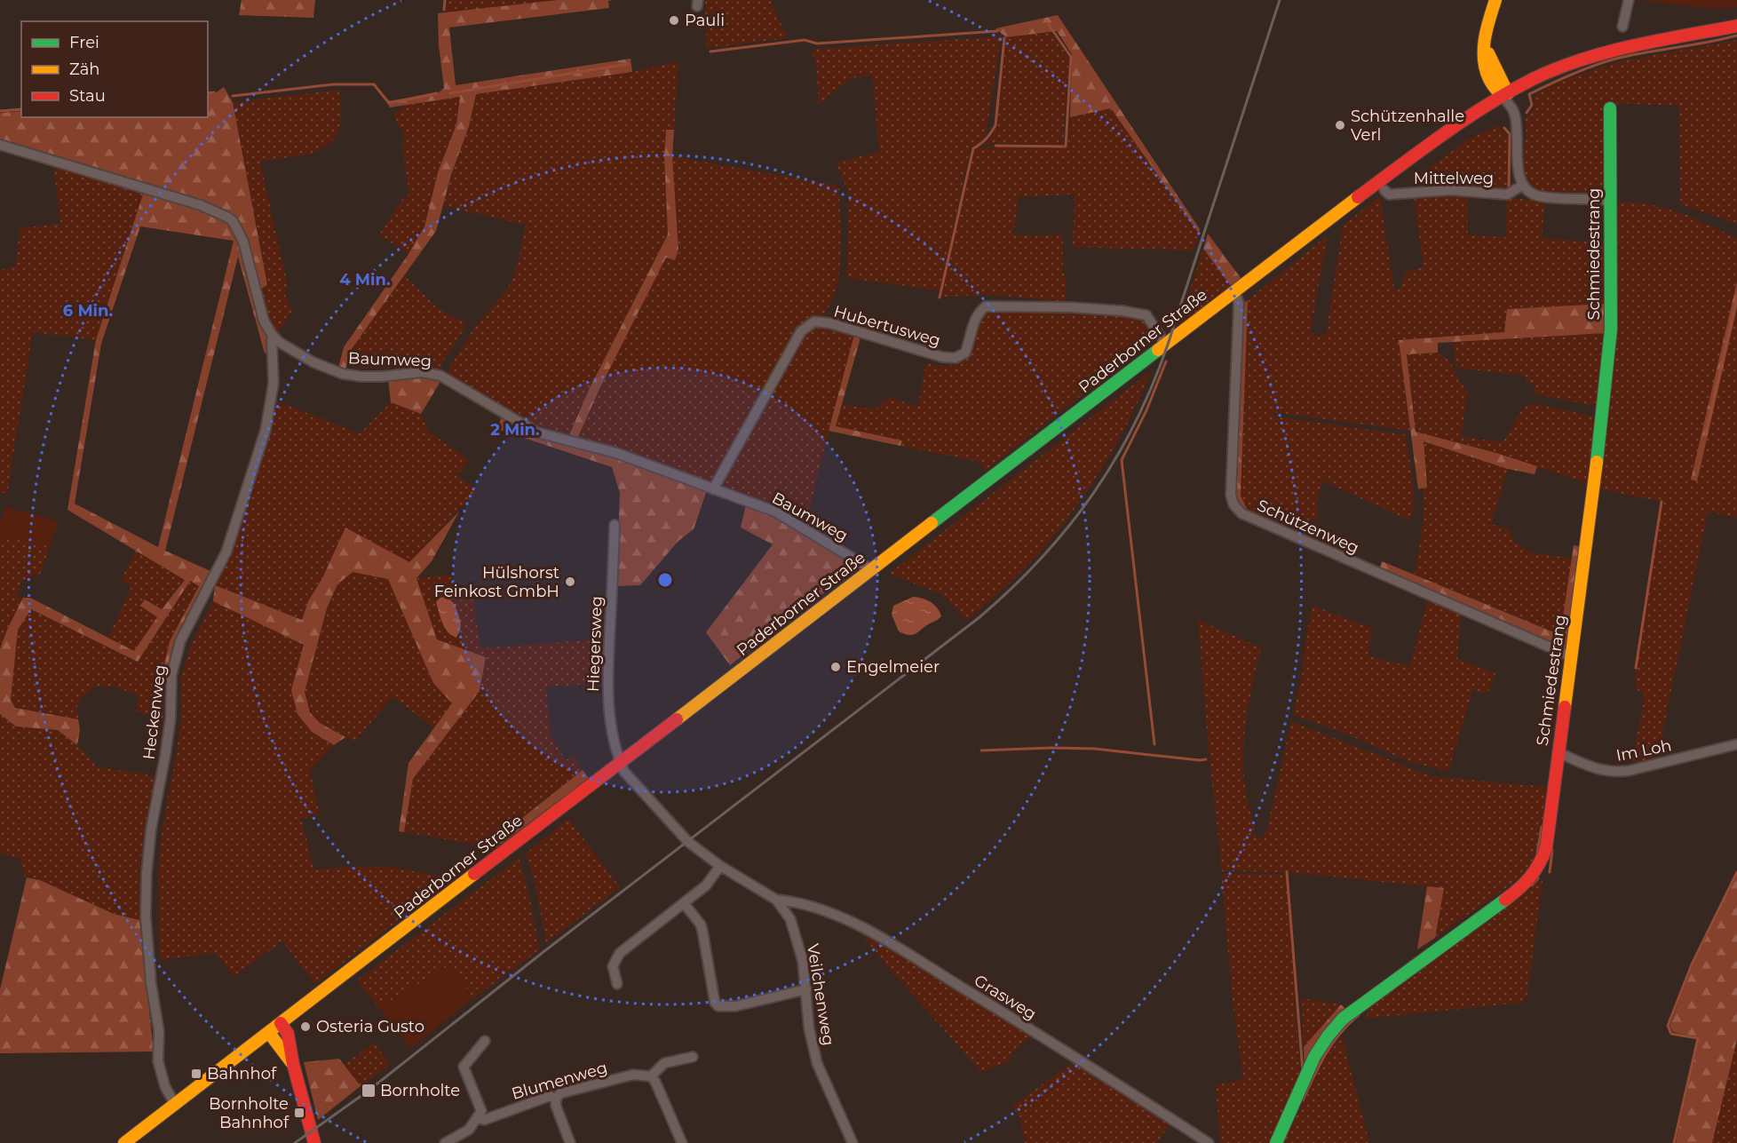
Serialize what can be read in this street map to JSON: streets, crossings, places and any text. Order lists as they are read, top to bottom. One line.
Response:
{"streets":{"main road":["Schmiedestrang","Paderborner Straße"],"street":["Mittelweg","Hubertusweg","Baumweg","Schützenweg","Hiegersweg","Heckenweg","Im Loh","Veilchenweg","Grasweg","Blumenweg"]},"crossings":[["Schmiedestrang","Schützenweg"],["Schmiedestrang","Im Loh"],["Hubertusweg","Paderborner Straße"],["Hubertusweg","Baumweg"],["Paderborner Straße","Baumweg"],["Paderborner Straße","Schützenweg"],["Paderborner Straße","Hiegersweg"],["Paderborner Straße","Heckenweg"],["Paderborner Straße","Veilchenweg"],["Baumweg","Heckenweg"],["Hiegersweg","Veilchenweg"],["Veilchenweg","Grasweg"]],"places":{"other":["Pauli","Schützenhalle Verl","Hülshorst Feinkost GmbH","Engelmeier","Osteria Gusto"],"transit":["Bahnhof","Bornholte","Bornholte Bahnhof"]},"legend":["Frei","Zäh","Stau"],"rings":["4 Min.","6 Min.","2 Min."]}
